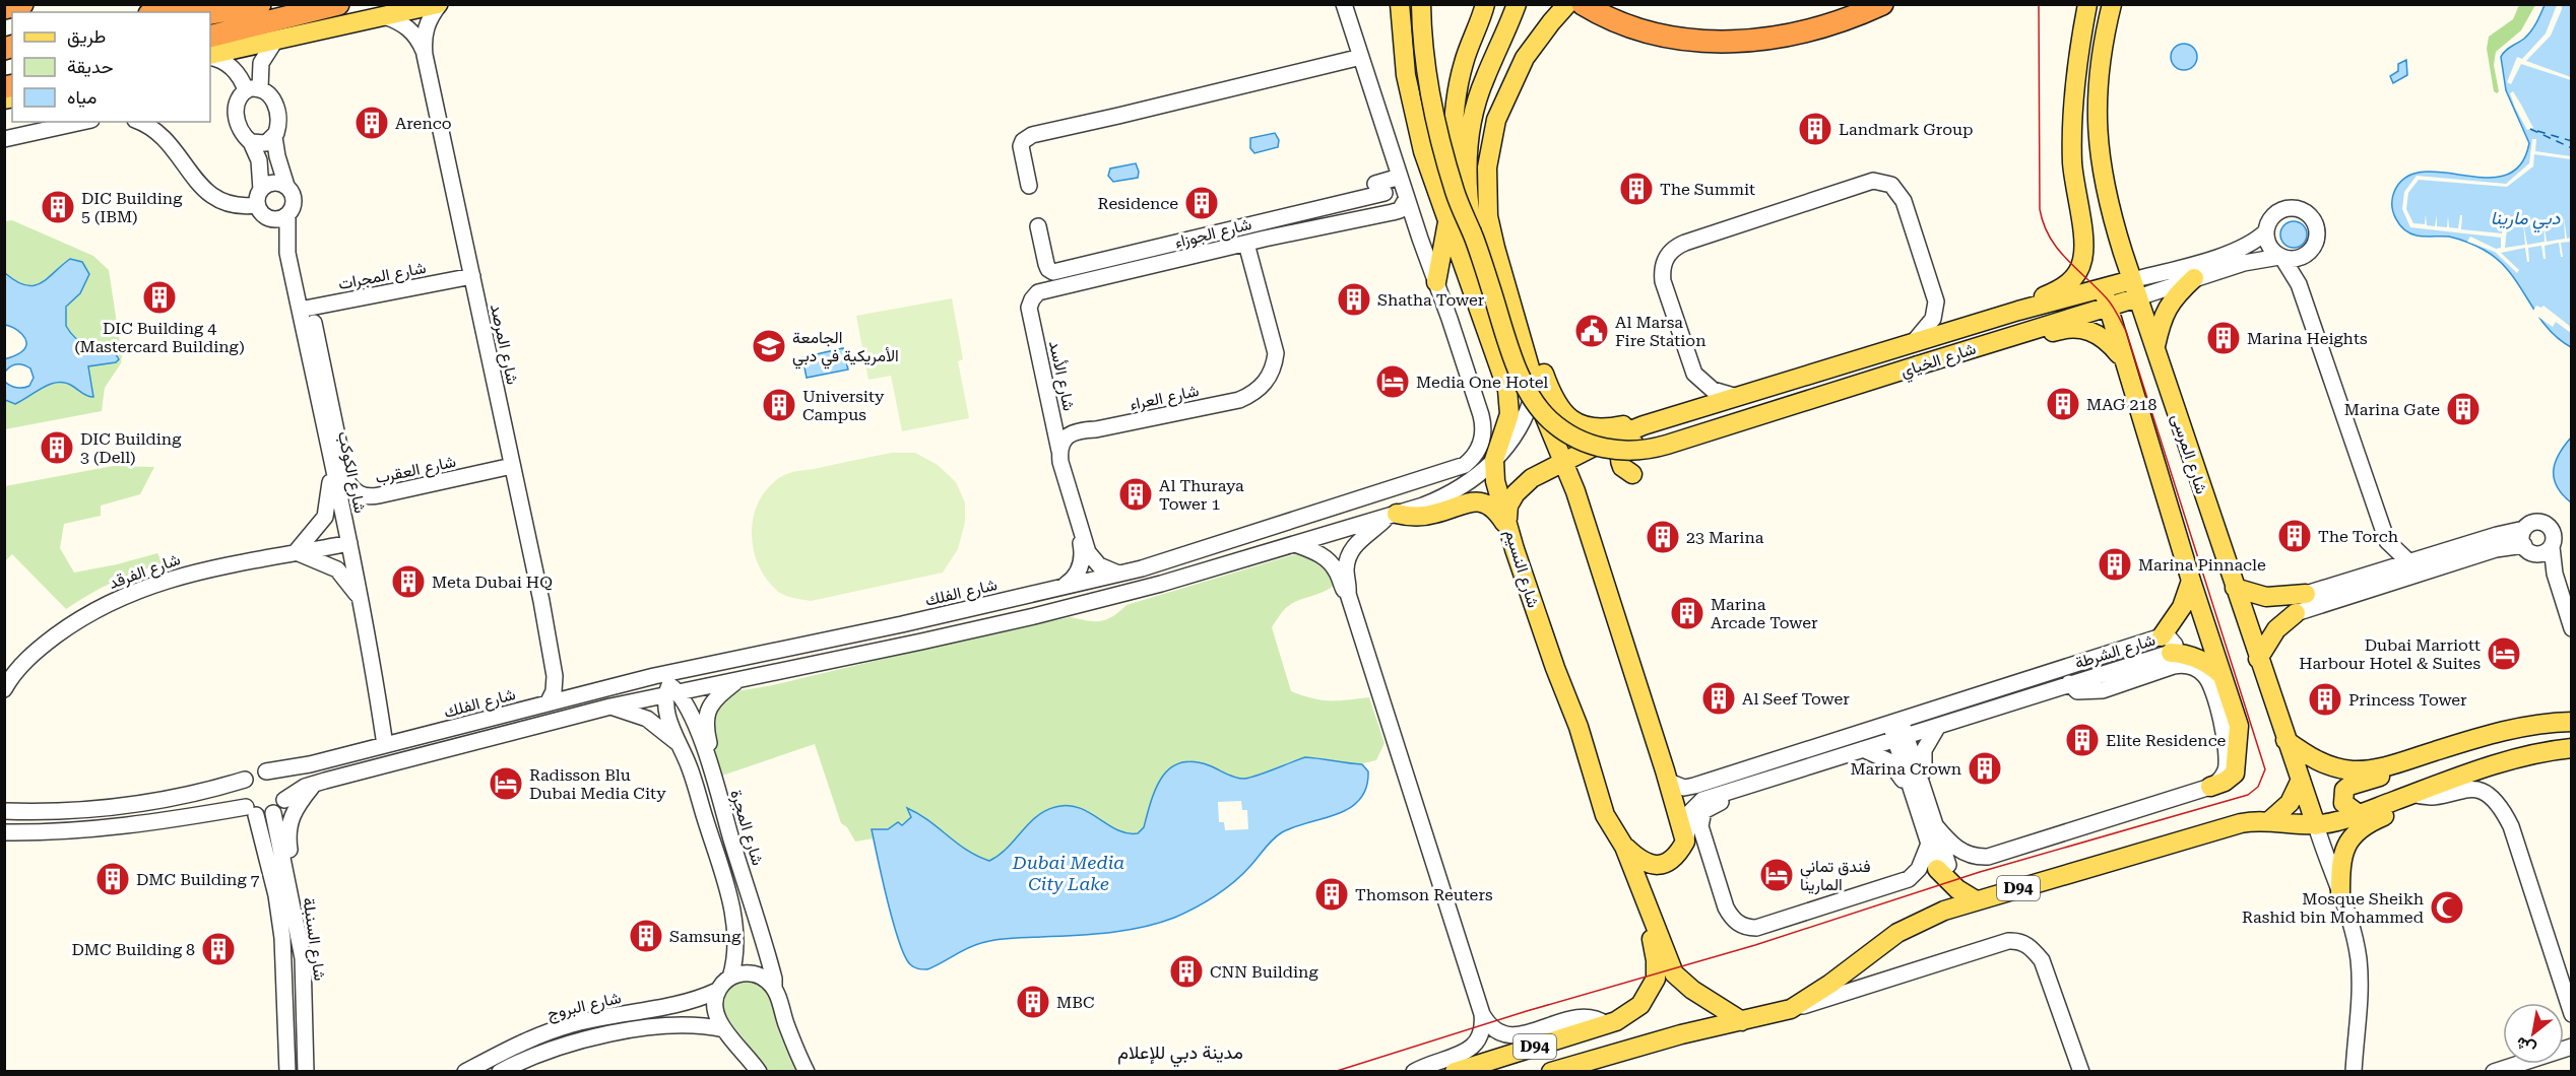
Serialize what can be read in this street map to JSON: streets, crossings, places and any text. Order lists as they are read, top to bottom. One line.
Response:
{"streets":{"main road":["شارع الخياي","شارع المرسى","شارع النسيم","D94"],"street":["شارع الجوزاء","شارع المجرات","شارع المرصد","شارع الأسد","شارع العراء","شارع العقرب","شارع الكوكب","شارع الفرقد","شارع الفلك","شارع الشرطة","شارع المجرة","شارع السنبلة","شارع البروج"]},"crossings":[["شارع الجوزاء","شارع الأسد"],["شارع الجوزاء","شارع العراء"],["شارع المجرات","شارع المرصد"],["شارع المجرات","شارع الكوكب"],["شارع المرصد","شارع العقرب"],["شارع المرصد","شارع الفلك"],["شارع الخياي","شارع المرسى"],["شارع الأسد","شارع العراء"],["شارع المرسى","D94"],["شارع الكوكب","شارع الفرقد"],["شارع الكوكب","شارع الفلك"],["شارع النسيم","D94"],["شارع الفلك","شارع السنبلة"]],"districts":["مدينة دبي للإعلام"],"water":["دبي مارينا","Dubai Media City Lake"],"places":{"building":["Arenco","Landmark Group","The Summit","Residence","DIC Building 5 (IBM)","DIC Building 4 (Mastercard Building)","Shatha Tower","Marina Heights","MAG 218","University Campus","Marina Gate","DIC Building 3 (Dell)","Al Thuraya Tower 1","The Torch","23 Marina","Marina Pinnacle","Meta Dubai HQ","Marina Arcade Tower","Al Seef Tower","Princess Tower","Elite Residence","Marina Crown","DMC Building 7","Thomson Reuters","Samsung","DMC Building 8","CNN Building","MBC"],"public building":["Al Marsa Fire Station"],"school or university":["الجامعة الأمريكية في دبي"],"hotel":["Media One Hotel","Dubai Marriott Harbour Hotel & Suites","Radisson Blu Dubai Media City","فندق تماني المارينا"],"mosque":["Mosque Sheikh Rashid bin Mohammed"]},"legend":["طريق","حديقة","مياه"],"north":"bottom left"}
